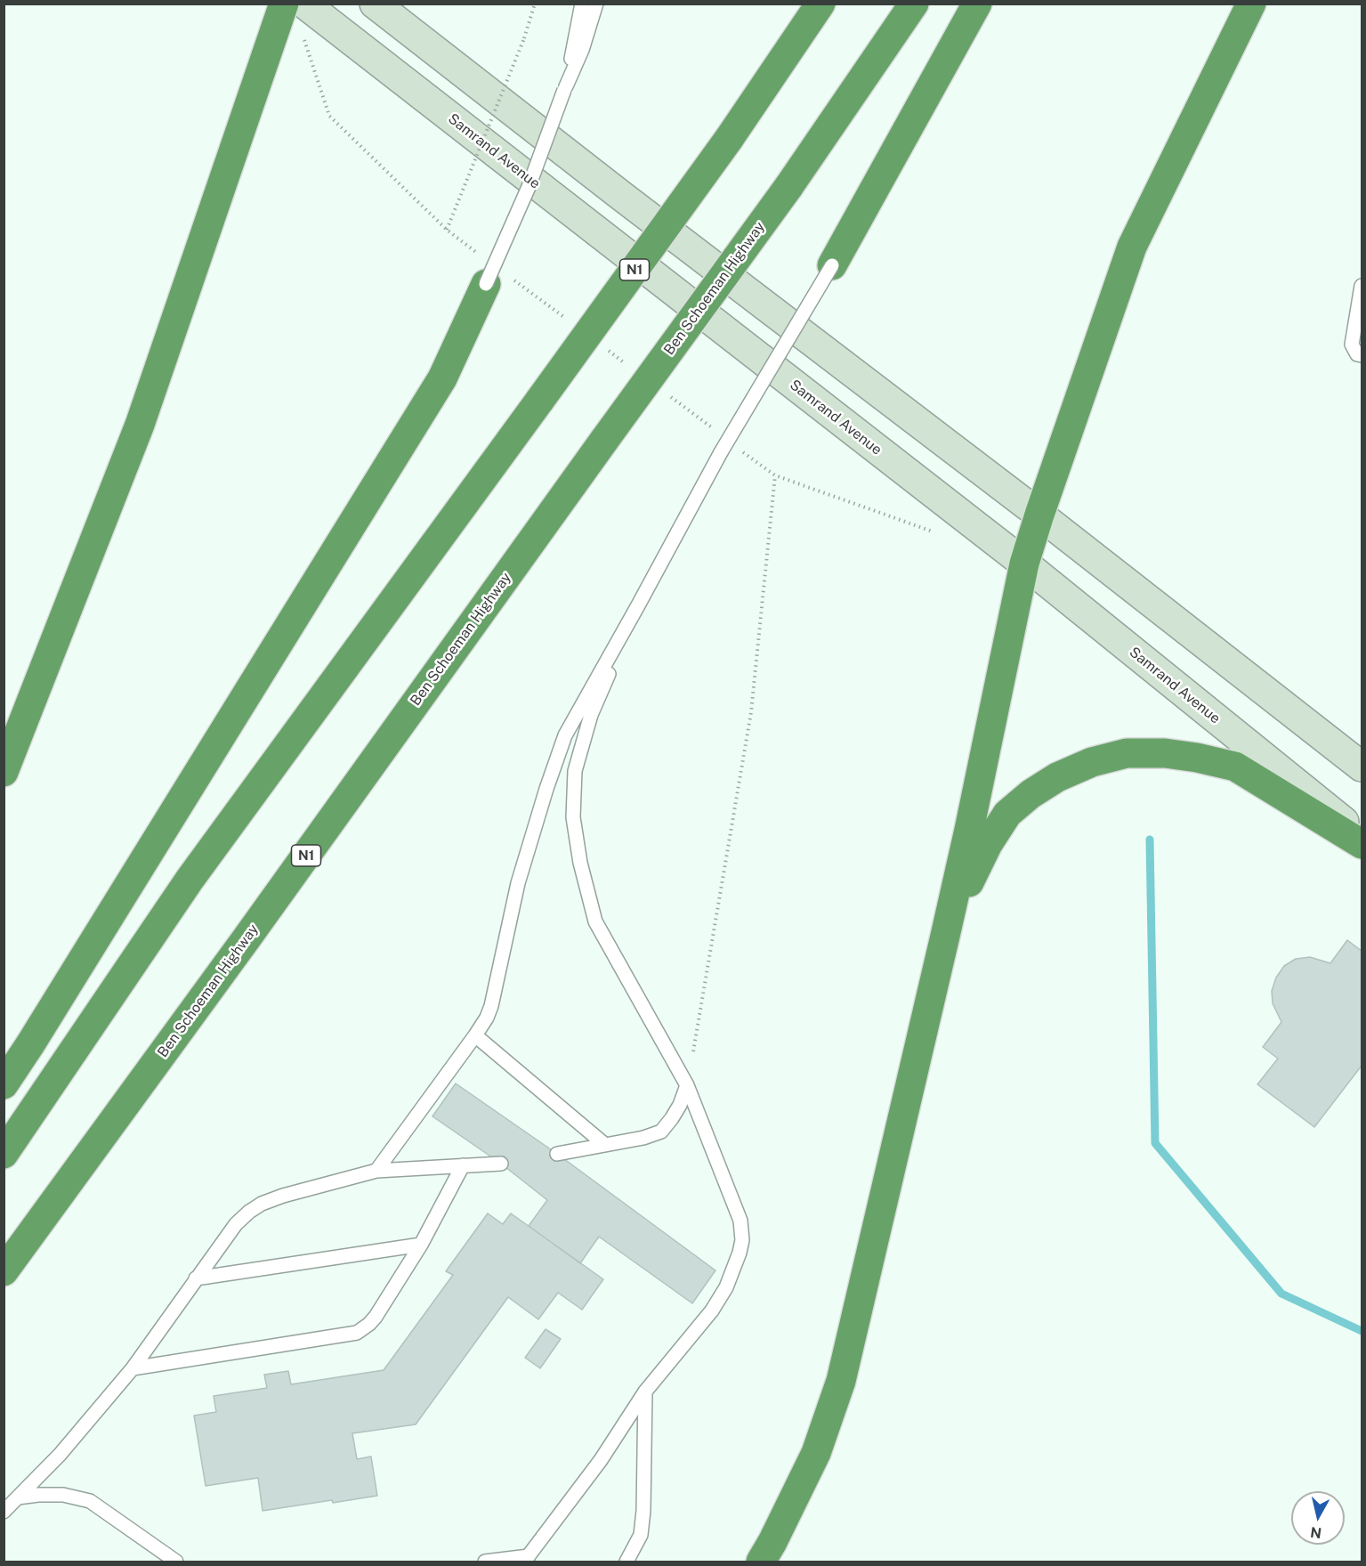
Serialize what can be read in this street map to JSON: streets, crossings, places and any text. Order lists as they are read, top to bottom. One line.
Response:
{"streets":{"highway":["N1","Ben Schoeman Highway"],"main road":["Samrand Avenue"]},"north":"bottom"}
